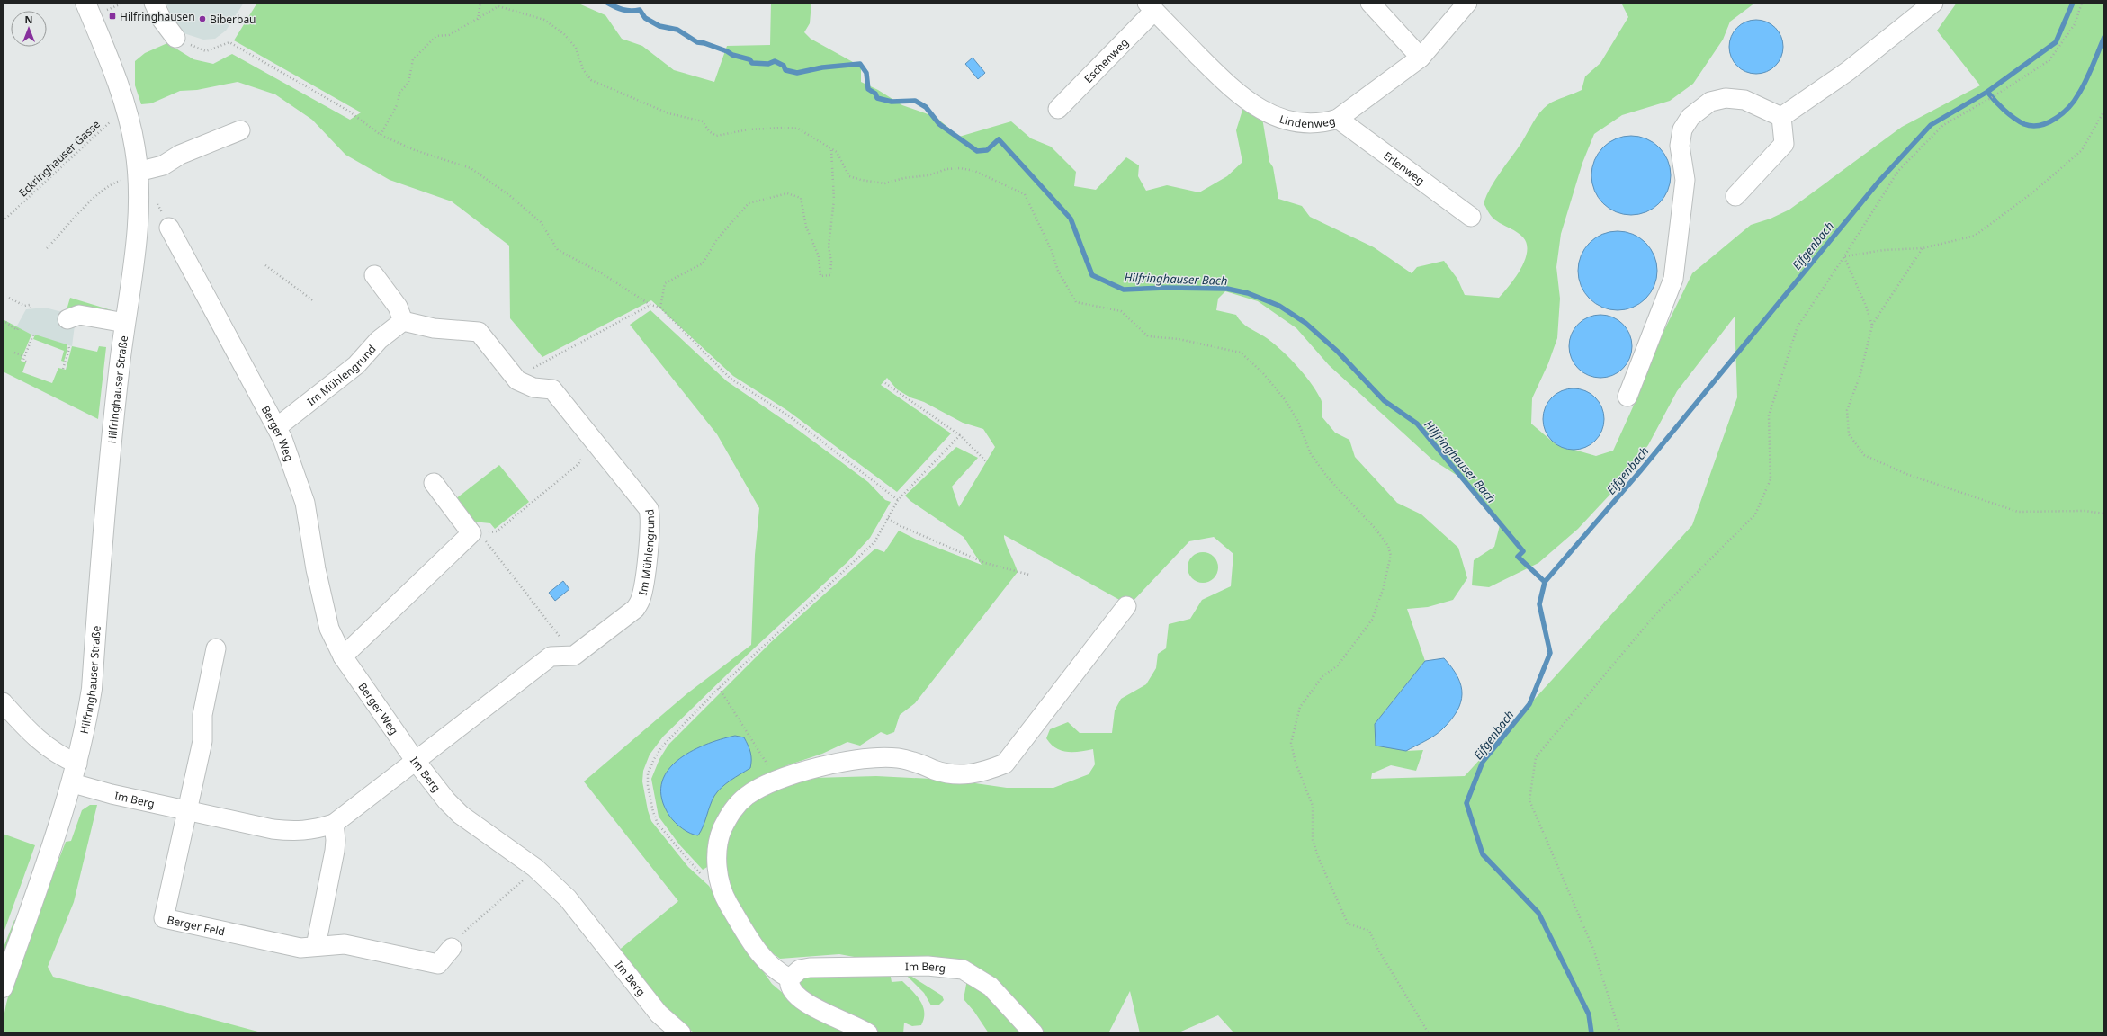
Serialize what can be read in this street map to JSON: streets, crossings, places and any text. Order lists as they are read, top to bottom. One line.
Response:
{"streets":{"main road":["Hilfringhauser Straße"],"street":["Eschenweg","Lindenweg","Erlenweg","Im Mühlengrund","Berger Weg","Im Berg","Berger Feld"],"path":["Eckringhauser Gasse"]},"crossings":[["Eschenweg","Lindenweg"],["Lindenweg","Erlenweg"],["Eckringhauser Gasse","Hilfringhauser Straße"],["Im Mühlengrund","Berger Weg"],["Hilfringhauser Straße","Im Berg"],["Berger Weg","Im Berg"],["Im Berg","Berger Feld"]],"water":["Eifgenbach","Hilfringhauser Bach"],"places":{"transit":["Hilfringhausen"],"other":["Biberbau"]},"north":"top"}
